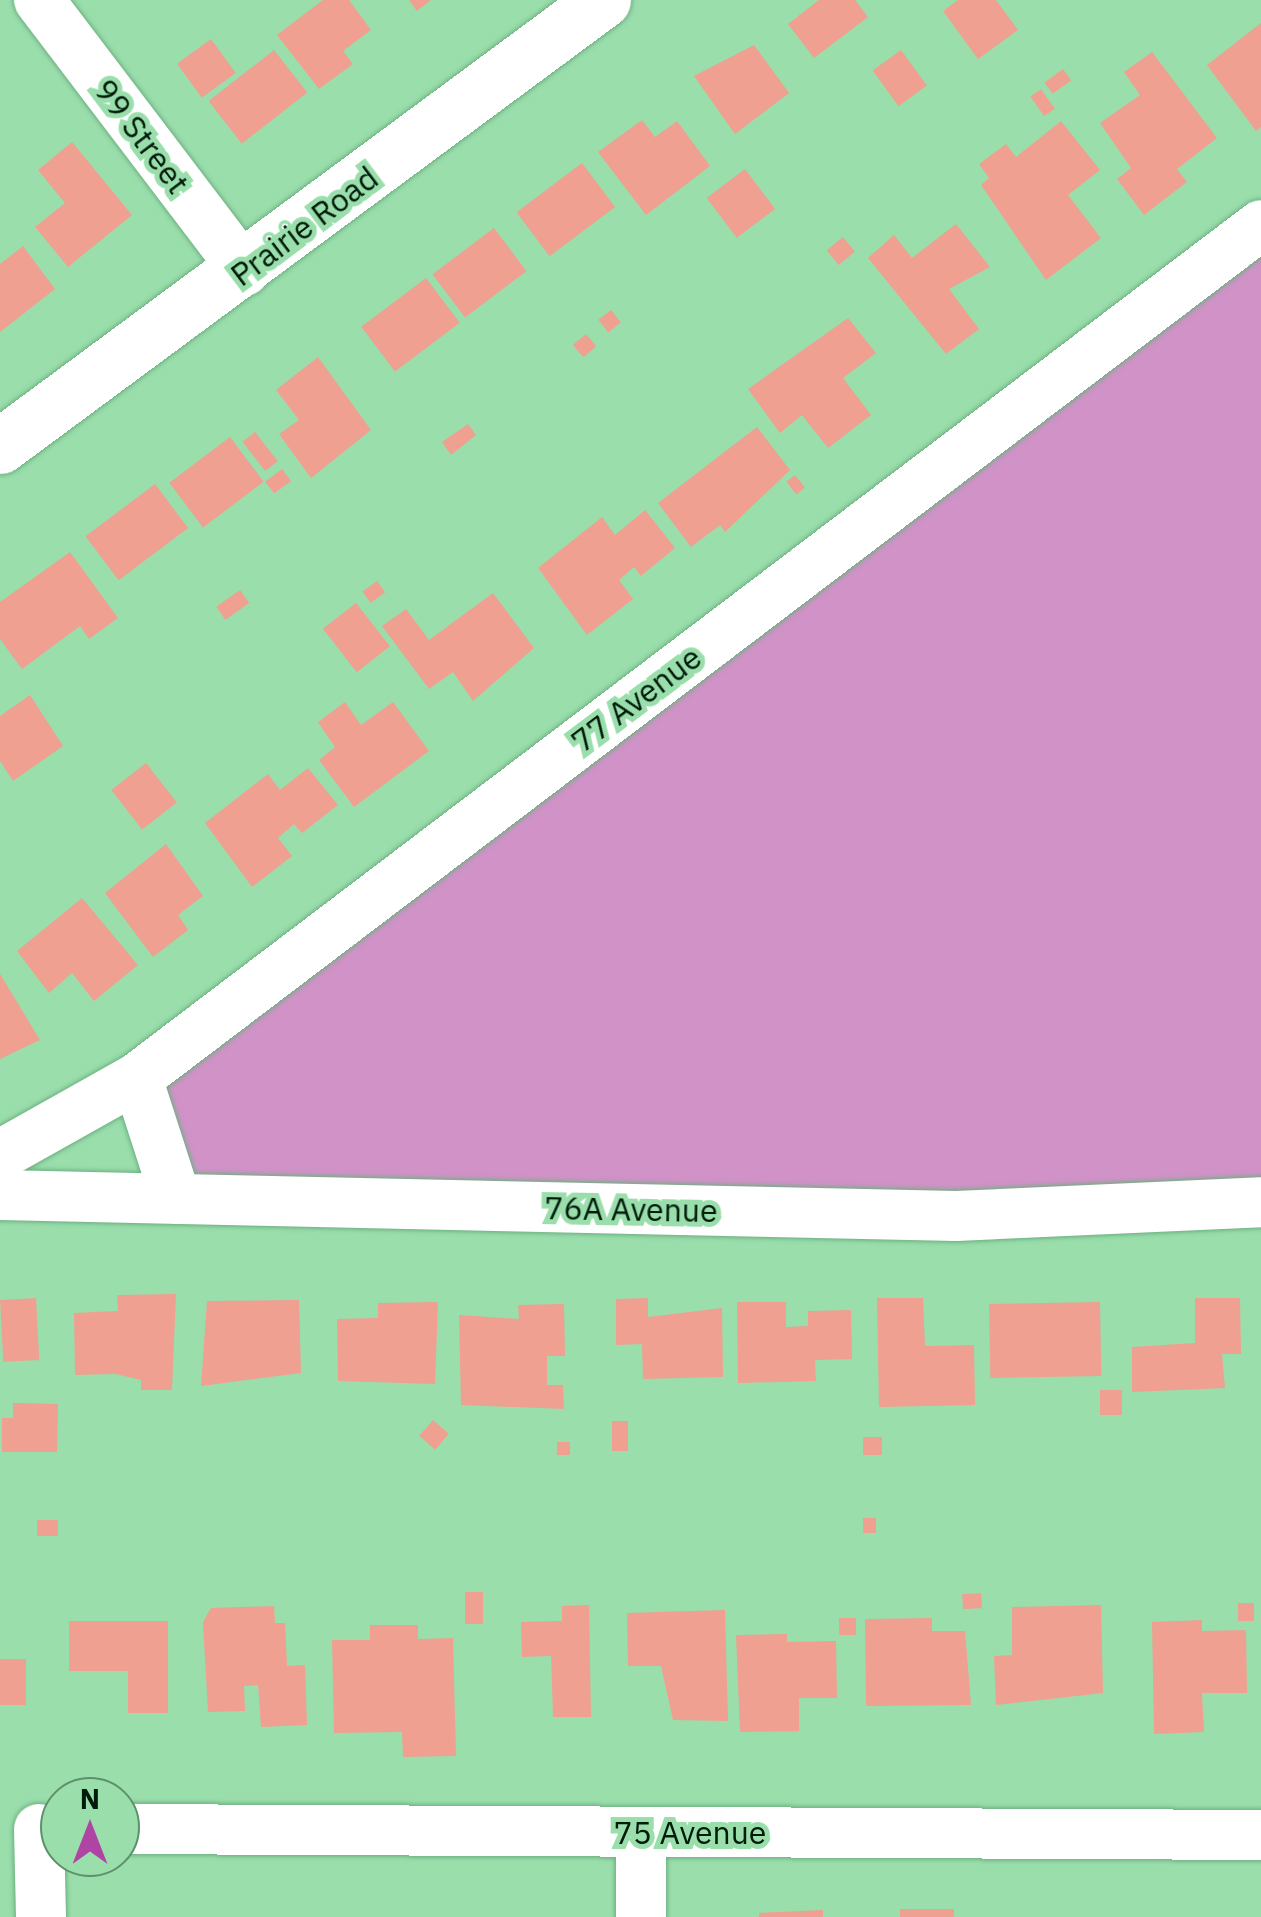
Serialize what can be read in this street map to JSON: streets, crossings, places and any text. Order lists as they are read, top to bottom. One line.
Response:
{"streets":{"street":["99 Street","Prairie Road","77 Avenue","76A Avenue","75 Avenue"]},"crossings":[["99 Street","Prairie Road"]],"north":"top"}
